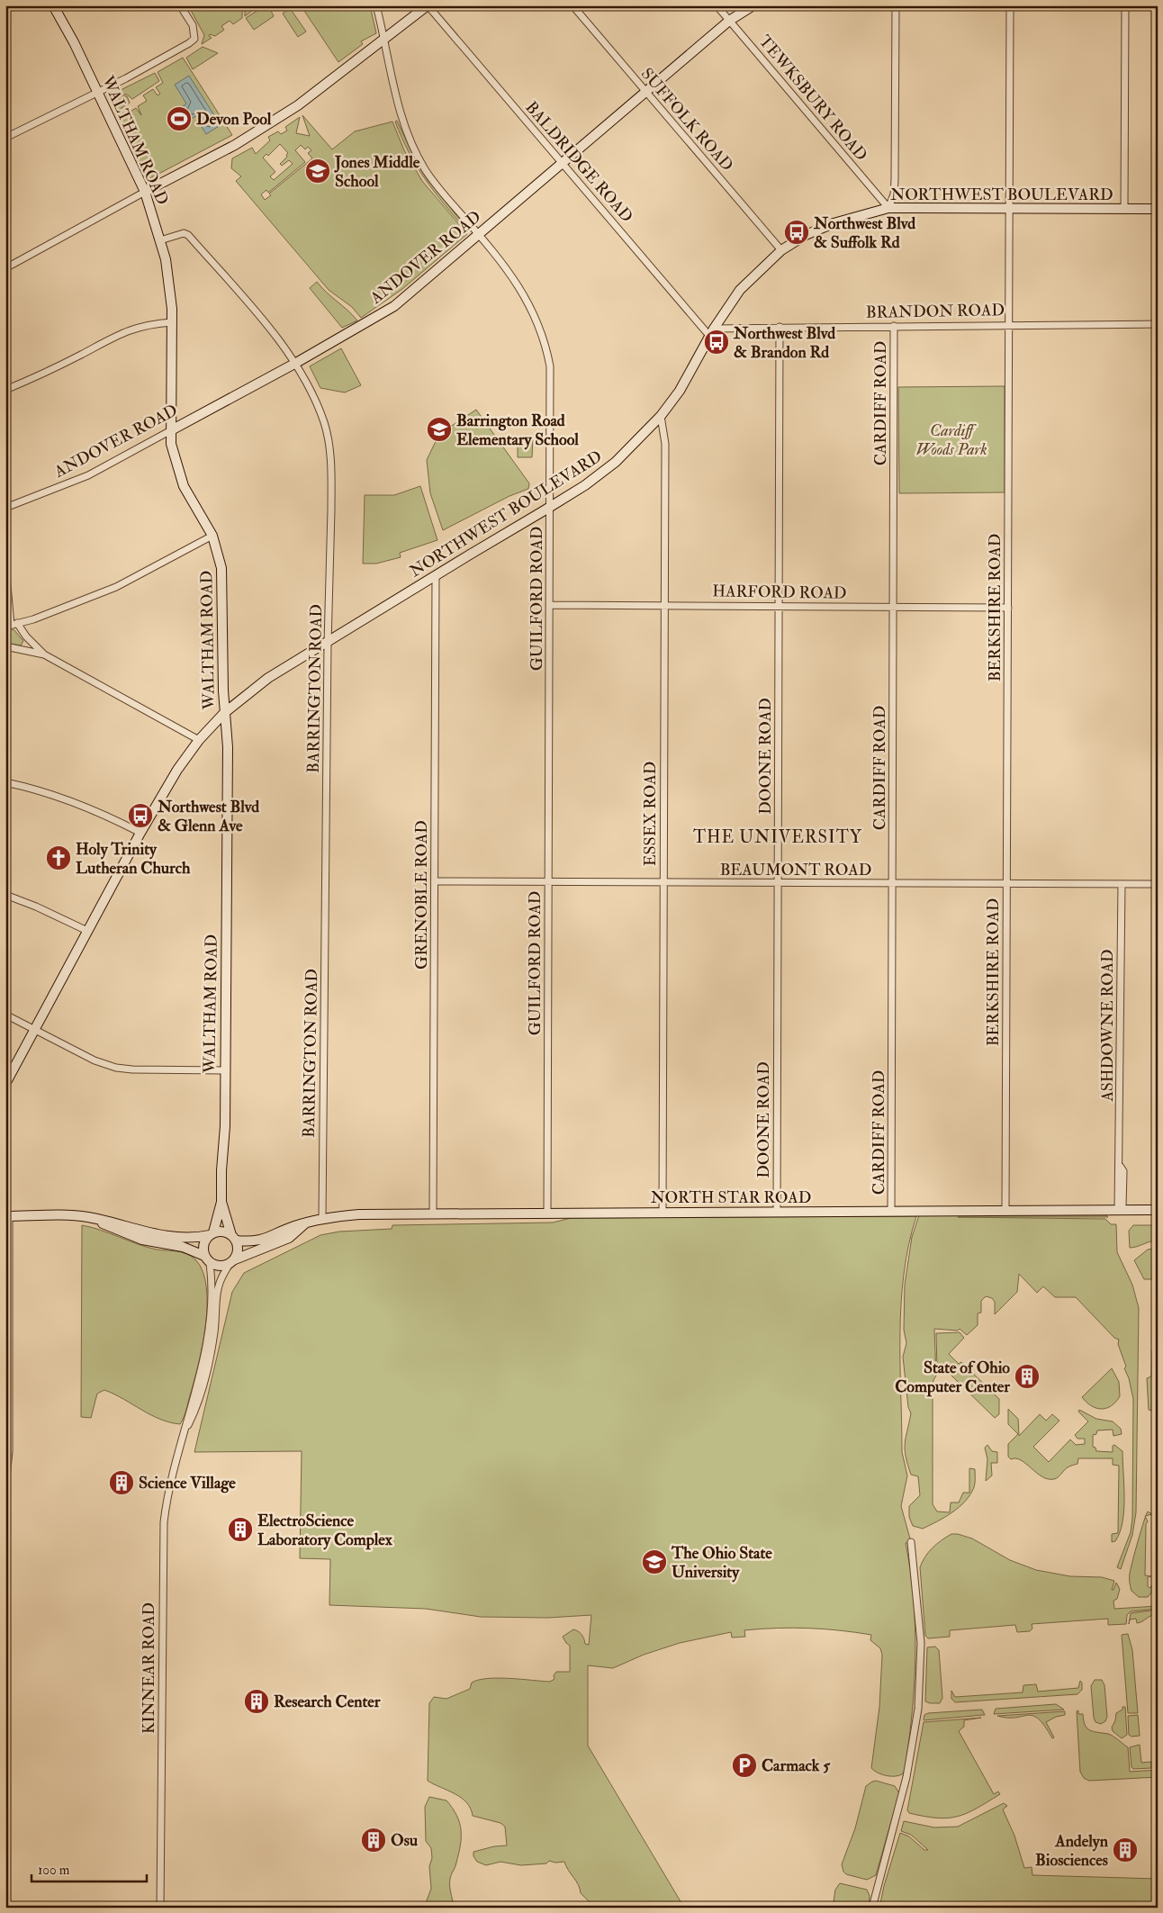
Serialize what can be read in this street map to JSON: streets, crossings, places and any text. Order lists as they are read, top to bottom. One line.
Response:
{"streets":{"street":["TEWKSBURY ROAD","SUFFOLK ROAD","WALTHAM ROAD","BALDRIDGE ROAD","NORTHWEST BOULEVARD","ANDOVER ROAD","BRANDON ROAD","CARDIFF ROAD","HARFORD ROAD","GUILFORD ROAD","BERKSHIRE ROAD","BARRINGTON ROAD","DOONE ROAD","ESSEX ROAD","BEAUMONT ROAD","GRENOBLE ROAD","ASHDOWNE ROAD","NORTH STAR ROAD","KINNEAR ROAD"]},"crossings":[["TEWKSBURY ROAD","NORTHWEST BOULEVARD"],["TEWKSBURY ROAD","ANDOVER ROAD"],["SUFFOLK ROAD","NORTHWEST BOULEVARD"],["SUFFOLK ROAD","ANDOVER ROAD"],["WALTHAM ROAD","NORTHWEST BOULEVARD"],["WALTHAM ROAD","ANDOVER ROAD"],["WALTHAM ROAD","BARRINGTON ROAD"],["WALTHAM ROAD","NORTH STAR ROAD"],["WALTHAM ROAD","KINNEAR ROAD"],["BALDRIDGE ROAD","NORTHWEST BOULEVARD"],["BALDRIDGE ROAD","ANDOVER ROAD"],["BALDRIDGE ROAD","BRANDON ROAD"],["NORTHWEST BOULEVARD","BRANDON ROAD"],["NORTHWEST BOULEVARD","GUILFORD ROAD"],["NORTHWEST BOULEVARD","BERKSHIRE ROAD"],["NORTHWEST BOULEVARD","BARRINGTON ROAD"],["NORTHWEST BOULEVARD","ESSEX ROAD"],["NORTHWEST BOULEVARD","GRENOBLE ROAD"],["ANDOVER ROAD","GUILFORD ROAD"],["ANDOVER ROAD","BARRINGTON ROAD"],["BRANDON ROAD","CARDIFF ROAD"],["BRANDON ROAD","BERKSHIRE ROAD"],["BRANDON ROAD","DOONE ROAD"],["CARDIFF ROAD","HARFORD ROAD"],["CARDIFF ROAD","BEAUMONT ROAD"],["CARDIFF ROAD","NORTH STAR ROAD"],["HARFORD ROAD","GUILFORD ROAD"],["HARFORD ROAD","BERKSHIRE ROAD"],["HARFORD ROAD","DOONE ROAD"],["HARFORD ROAD","ESSEX ROAD"],["GUILFORD ROAD","BEAUMONT ROAD"],["GUILFORD ROAD","NORTH STAR ROAD"],["BERKSHIRE ROAD","BEAUMONT ROAD"],["BERKSHIRE ROAD","NORTH STAR ROAD"],["BARRINGTON ROAD","NORTH STAR ROAD"],["DOONE ROAD","BEAUMONT ROAD"],["DOONE ROAD","NORTH STAR ROAD"],["ESSEX ROAD","BEAUMONT ROAD"],["ESSEX ROAD","NORTH STAR ROAD"],["BEAUMONT ROAD","GRENOBLE ROAD"],["BEAUMONT ROAD","ASHDOWNE ROAD"],["GRENOBLE ROAD","NORTH STAR ROAD"],["ASHDOWNE ROAD","NORTH STAR ROAD"],["NORTH STAR ROAD","KINNEAR ROAD"]],"districts":["THE UNIVERSITY"],"parks":["Cardiff Woods Park"],"places":{"sports":["Devon Pool"],"school or university":["Jones Middle School","Barrington Road Elementary School","The Ohio State University"],"bus stop":["Northwest Blvd & Suffolk Rd","Northwest Blvd & Brandon Rd","Northwest Blvd & Glenn Ave"],"church":["Holy Trinity Lutheran Church"],"building":["State of Ohio Computer Center","Science Village","ElectroScience Laboratory Complex","Research Center","Osu","Andelyn Biosciences"],"parking":["Carmack 5"]},"scale_bar":"100 m"}
